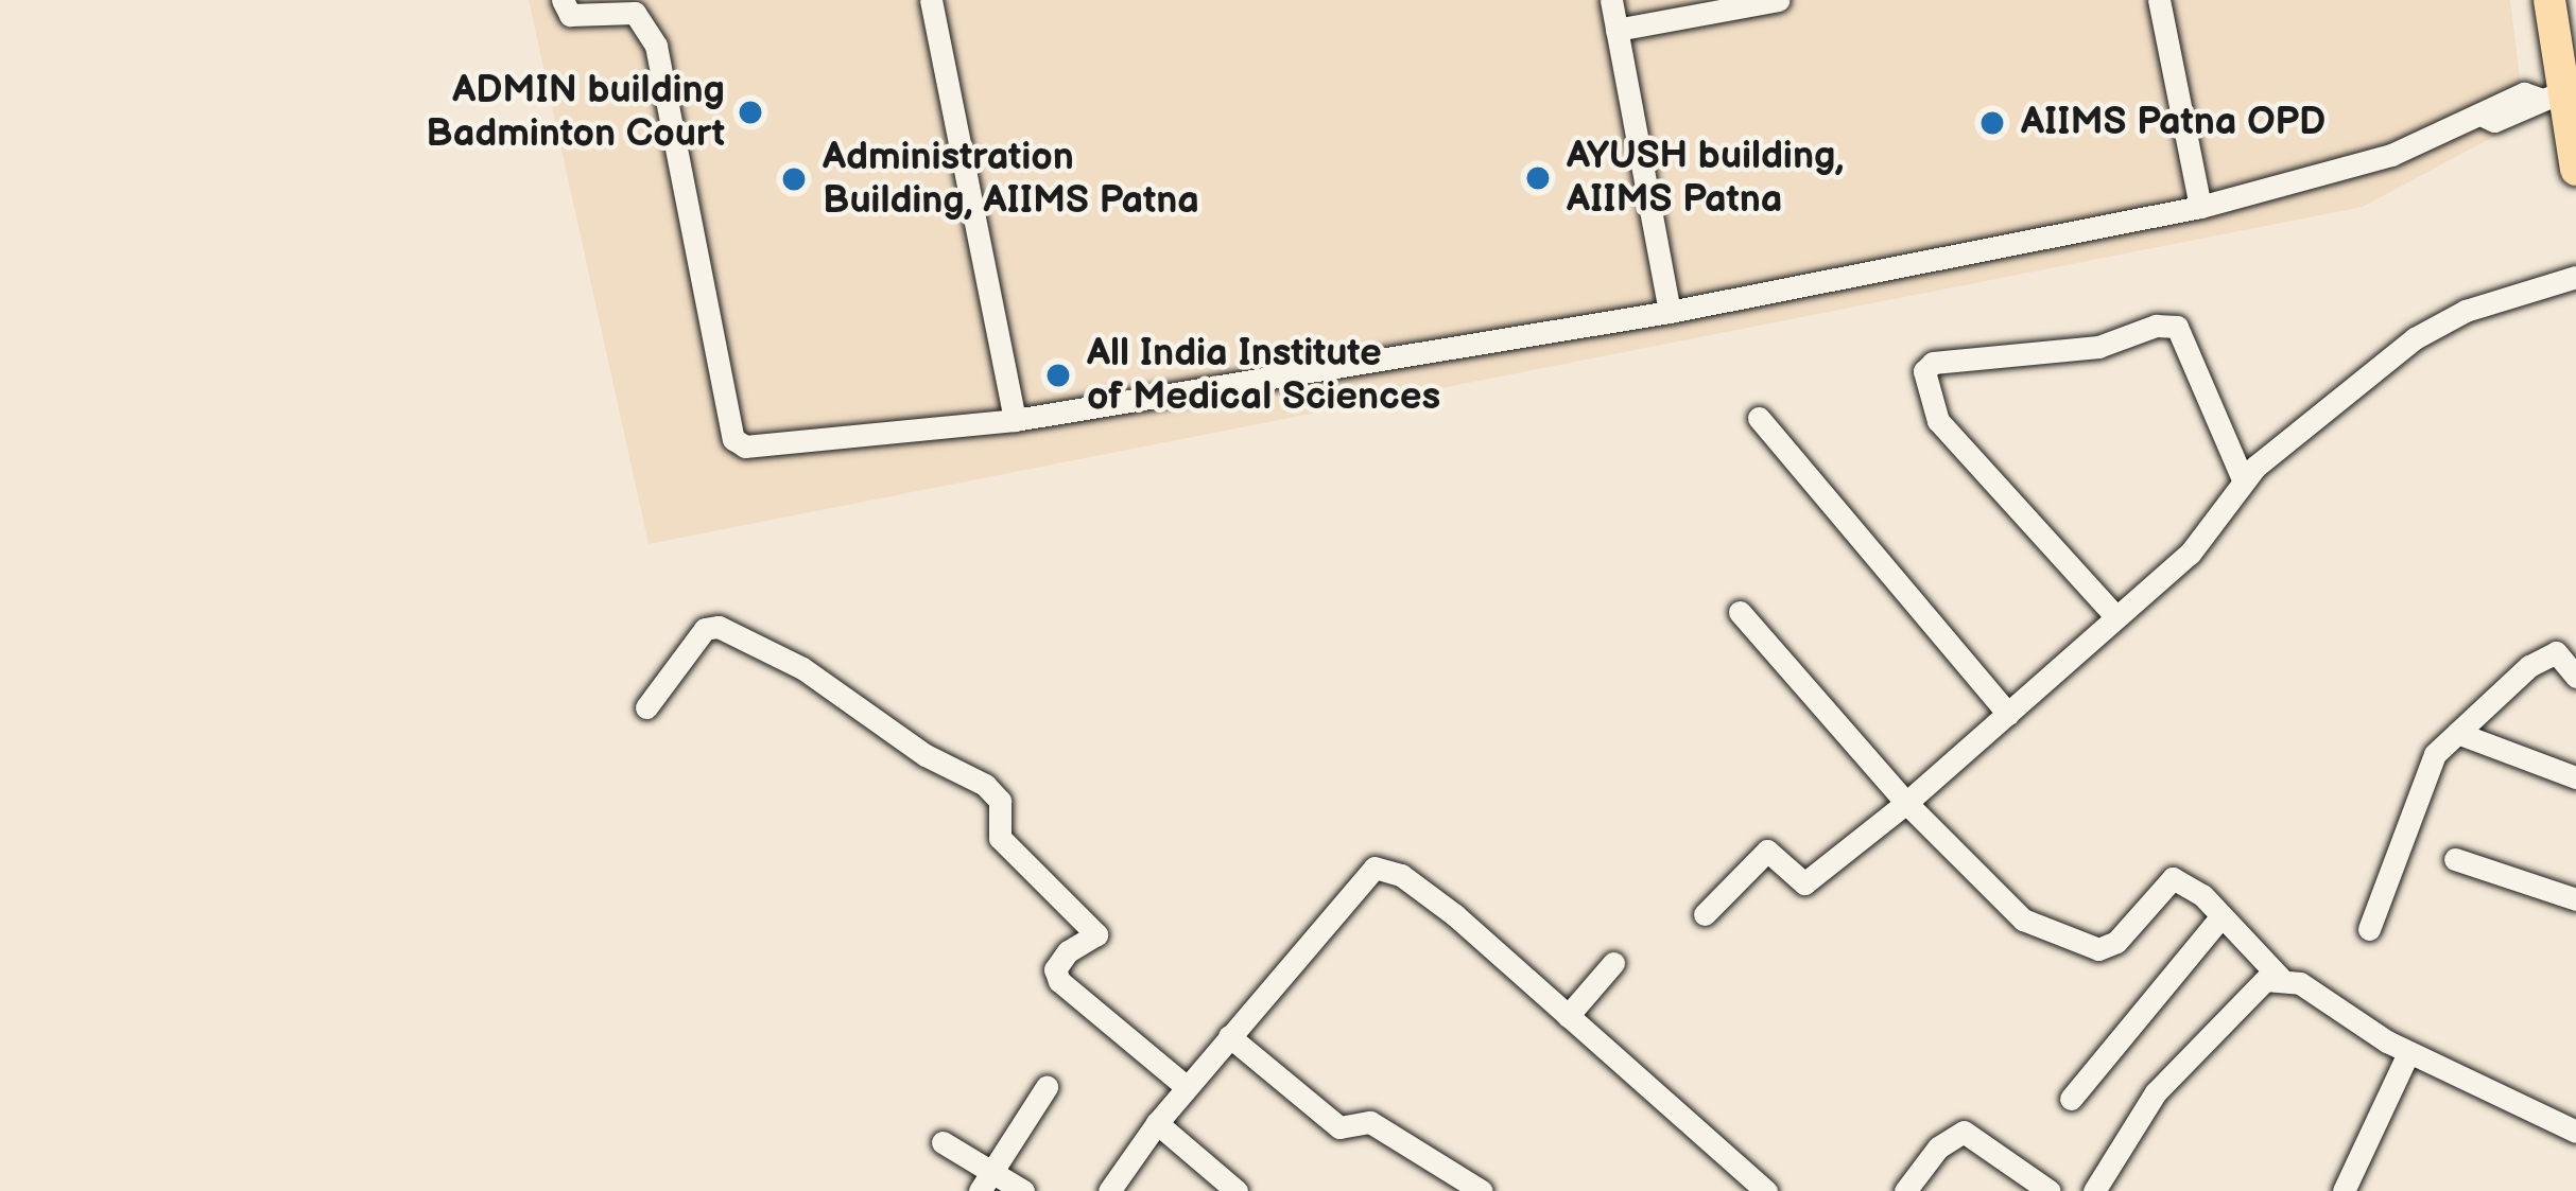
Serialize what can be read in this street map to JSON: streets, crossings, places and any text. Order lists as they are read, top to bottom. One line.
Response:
{"places":["ADMIN building Badminton Court","AIIMS Patna OPD","AYUSH building, AIIMS Patna","Administration Building, AIIMS Patna","All India Institute of Medical Sciences"]}
